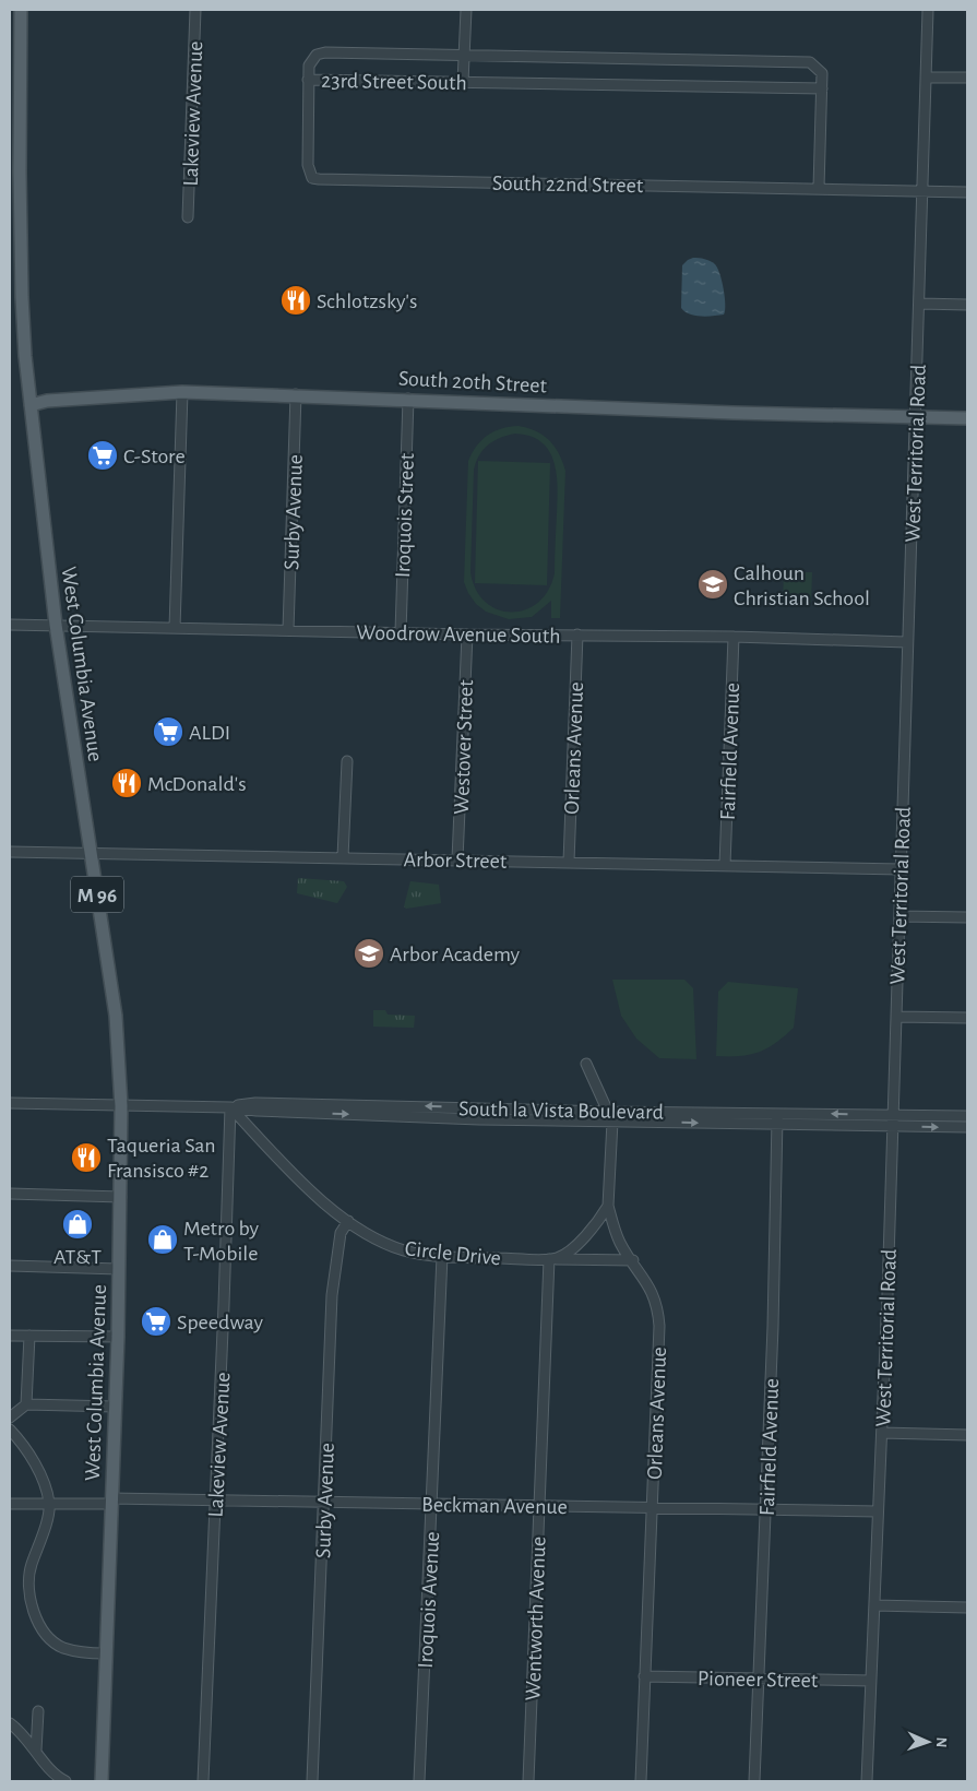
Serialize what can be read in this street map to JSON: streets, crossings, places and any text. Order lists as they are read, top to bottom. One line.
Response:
{"streets":{"main road":["South 20th Street","West Columbia Avenue","M 96"],"street":["23rd Street South","Lakeview Avenue","South 22nd Street","West Territorial Road","Surby Avenue","Iroquois Street","Woodrow Avenue South","Westover Street","Orleans Avenue","Fairfield Avenue","Arbor Street","South la Vista Boulevard","Circle Drive","Beckman Avenue","Iroquois Avenue","Wentworth Avenue","Pioneer Street"]},"crossings":[["23rd Street South","South 22nd Street"],["Lakeview Avenue","South la Vista Boulevard"],["Lakeview Avenue","Circle Drive"],["Lakeview Avenue","Beckman Avenue"],["South 22nd Street","West Territorial Road"],["South 20th Street","West Territorial Road"],["South 20th Street","Surby Avenue"],["South 20th Street","Iroquois Street"],["South 20th Street","West Columbia Avenue"],["West Territorial Road","Woodrow Avenue South"],["West Territorial Road","Arbor Street"],["West Territorial Road","South la Vista Boulevard"],["West Territorial Road","Beckman Avenue"],["West Territorial Road","Pioneer Street"],["Surby Avenue","Woodrow Avenue South"],["Surby Avenue","Circle Drive"],["Surby Avenue","Beckman Avenue"],["Iroquois Street","Woodrow Avenue South"],["Woodrow Avenue South","West Columbia Avenue"],["Woodrow Avenue South","Westover Street"],["Woodrow Avenue South","Orleans Avenue"],["Woodrow Avenue South","Fairfield Avenue"],["West Columbia Avenue","Arbor Street"],["West Columbia Avenue","South la Vista Boulevard"],["West Columbia Avenue","Beckman Avenue"],["Westover Street","Arbor Street"],["Orleans Avenue","Arbor Street"],["Orleans Avenue","South la Vista Boulevard"],["Orleans Avenue","Circle Drive"],["Orleans Avenue","Beckman Avenue"],["Orleans Avenue","Pioneer Street"],["Fairfield Avenue","Arbor Street"],["Fairfield Avenue","South la Vista Boulevard"],["Fairfield Avenue","Beckman Avenue"],["Fairfield Avenue","Pioneer Street"],["South la Vista Boulevard","Circle Drive"],["Circle Drive","Iroquois Avenue"],["Circle Drive","Wentworth Avenue"],["Beckman Avenue","Iroquois Avenue"],["Beckman Avenue","Wentworth Avenue"]],"places":{"restaurant":["Schlotzsky's","McDonald's","Taqueria San Fransisco #2"],"supermarket":["C-Store","ALDI","Speedway"],"school or university":["Calhoun Christian School","Arbor Academy"],"shop":["AT&T","Metro by T-Mobile"]},"north":"right"}
